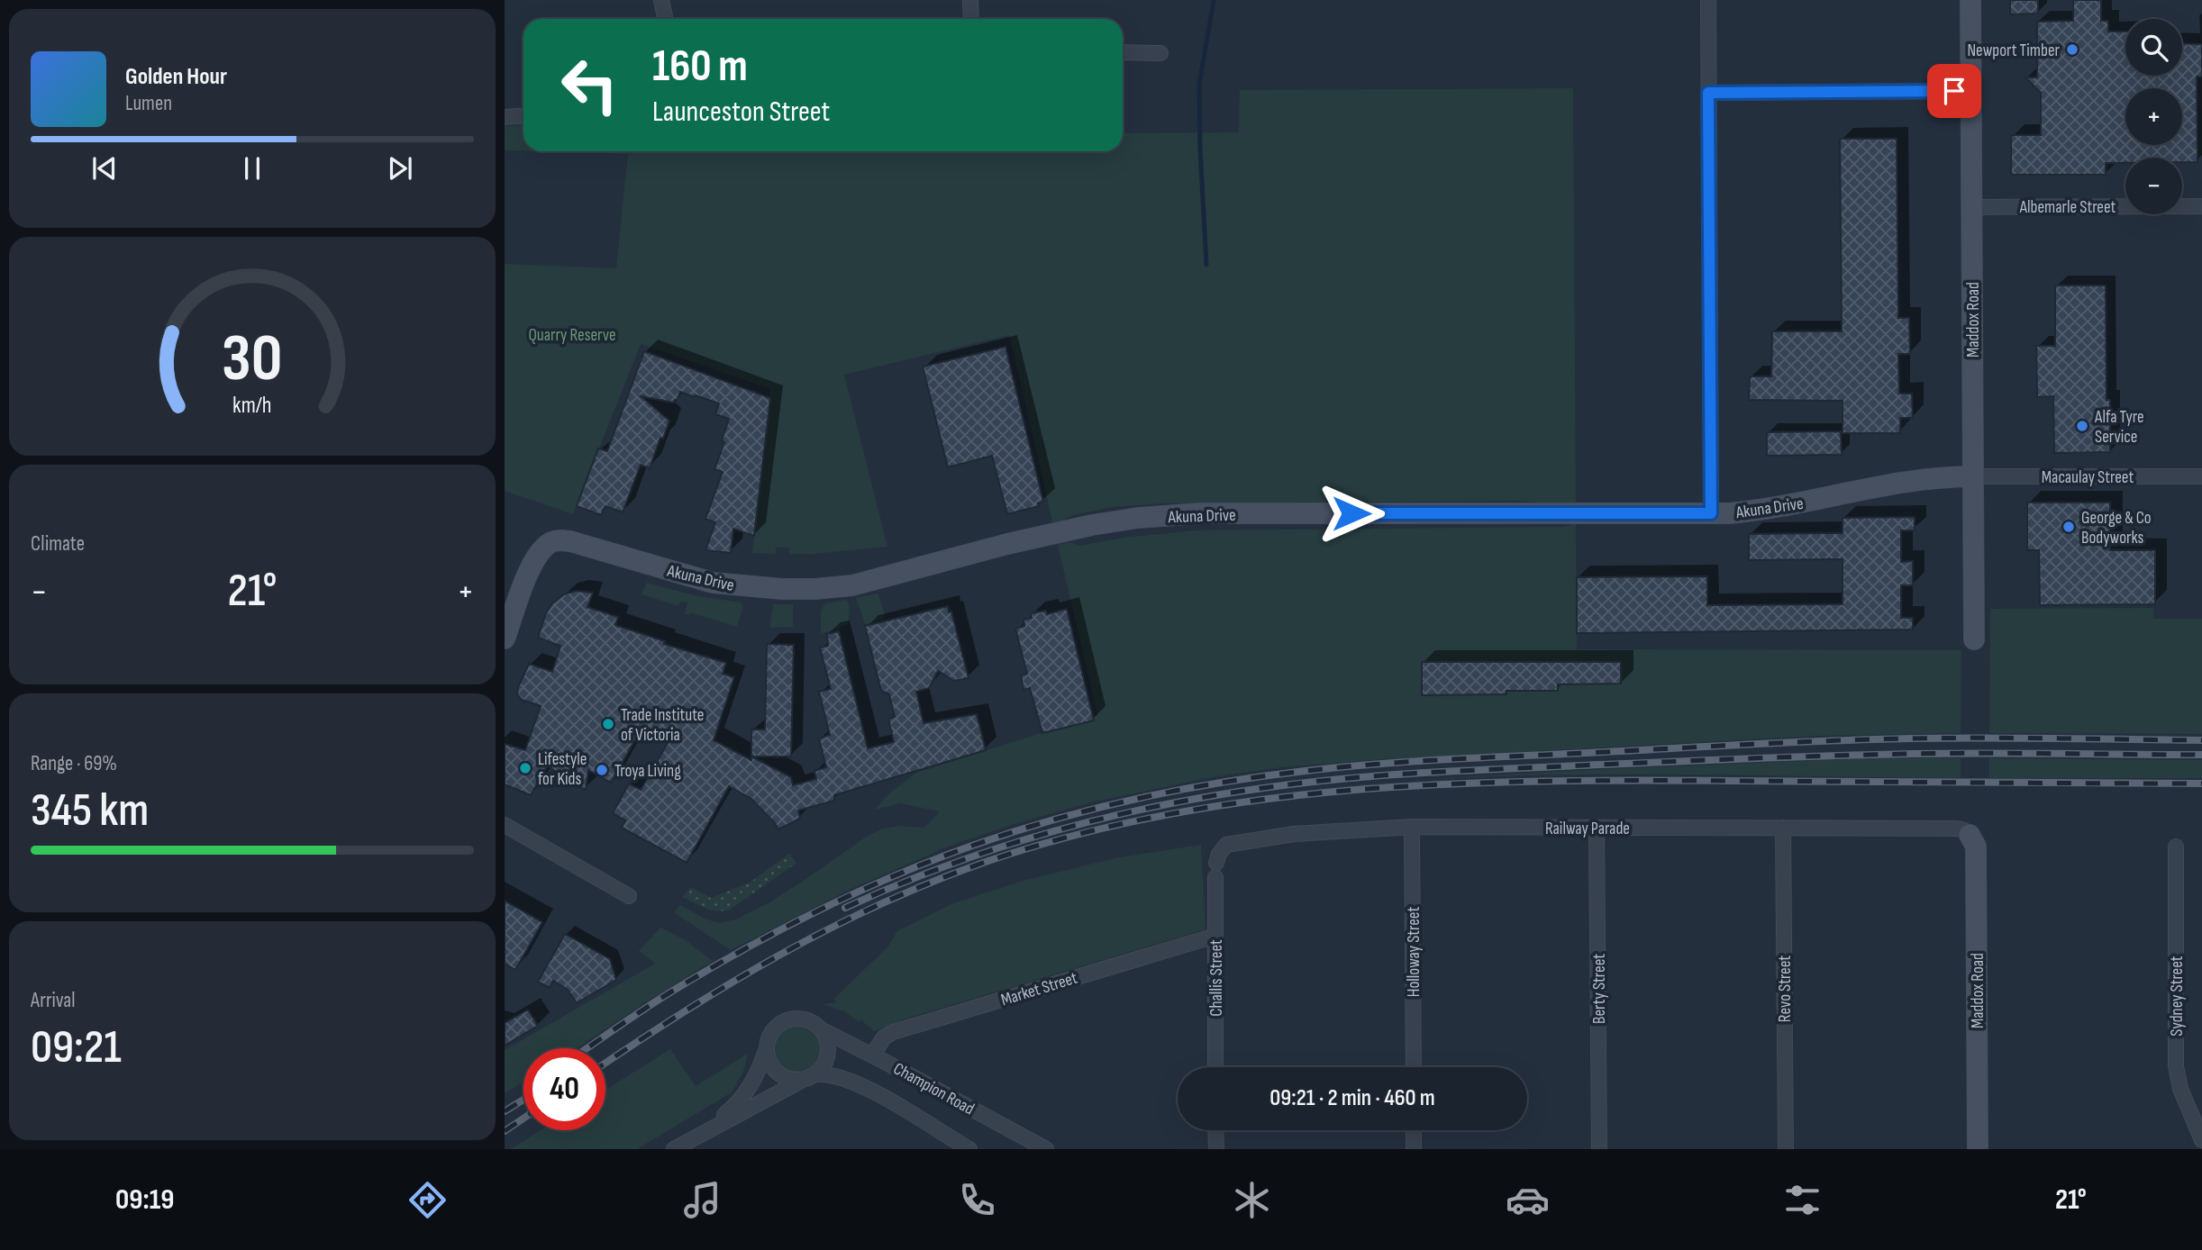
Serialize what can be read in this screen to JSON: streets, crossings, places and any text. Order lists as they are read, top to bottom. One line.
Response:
{"streets":{"street":["Albemarle Street","Maddox Road","Macaulay Street","Akuna Drive","Railway Parade","Holloway Street","Challis Street","Market Street","Berty Street","Revo Street","Sydney Street","Champion Road"]},"crossings":[["Albemarle Street","Maddox Road"],["Maddox Road","Macaulay Street"],["Maddox Road","Akuna Drive"],["Maddox Road","Railway Parade"],["Macaulay Street","Akuna Drive"],["Railway Parade","Holloway Street"],["Railway Parade","Challis Street"],["Railway Parade","Berty Street"],["Railway Parade","Revo Street"],["Challis Street","Market Street"],["Market Street","Champion Road"]],"parks":["Quarry Reserve"],"places":["Newport Timber","Alfa Tyre Service","George & Co Bodyworks","Trade Institute of Victoria","Lifestyle for Kids","Troya Living"],"page":{"map_buttons":["+","−"],"turn":["160 m","Launceston Street"],"song":["Golden Hour","Lumen"],"tile":["Climate",["Range · 69%","345 km"],["Arrival","09:21"]],"heat":["−","21°","+"],"limit":"40","trip":"09:21 · 2 min · 460 m","tabs":["09:19","21°"],"gauge":["30","km/h"]}}
